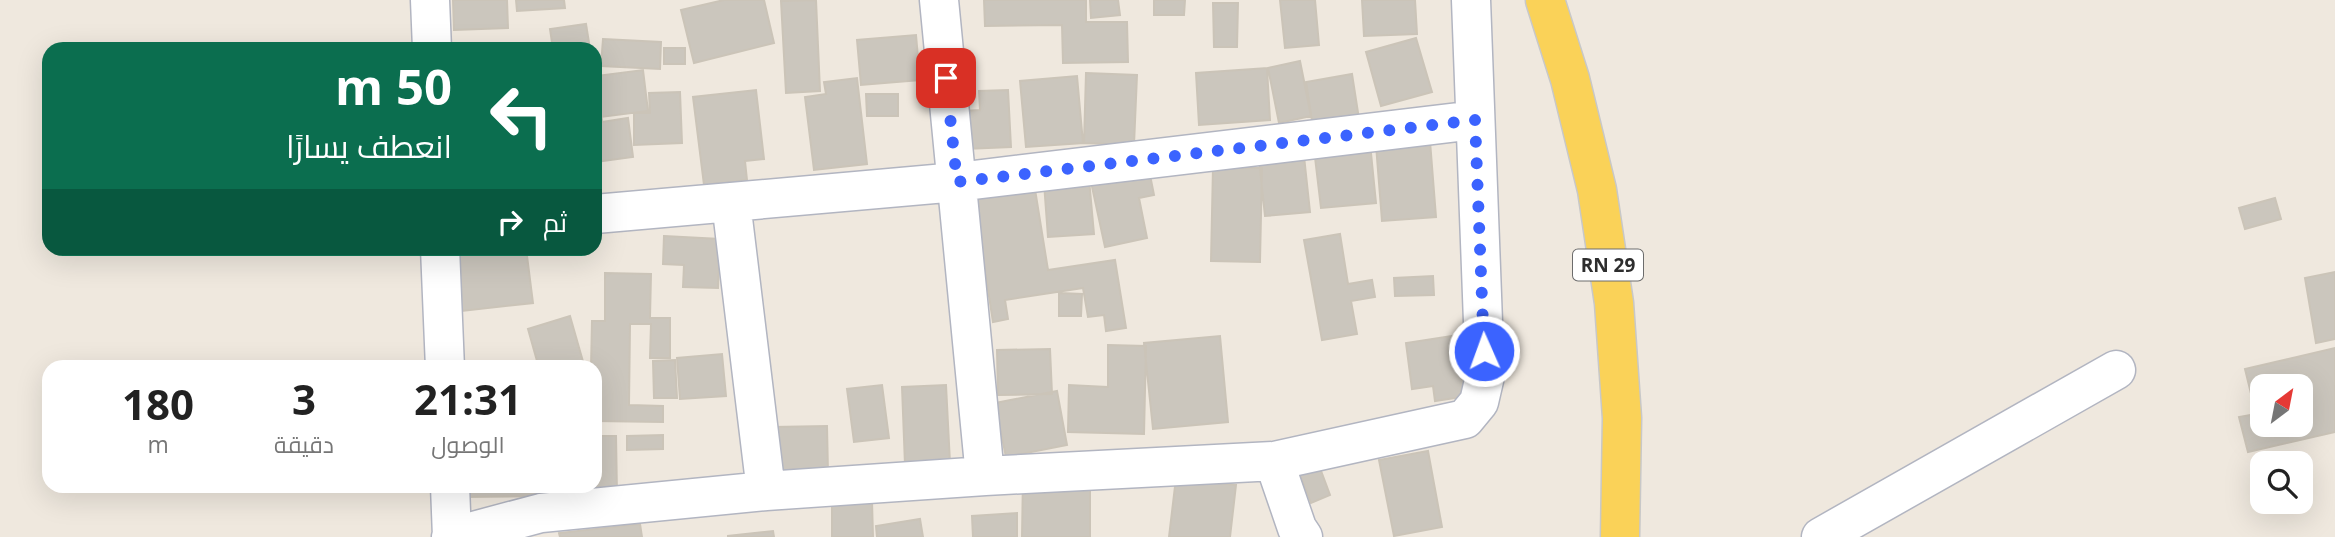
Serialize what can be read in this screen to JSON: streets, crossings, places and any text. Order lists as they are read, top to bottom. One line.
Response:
{"streets":{"main road":["RN 29"]},"north":"top right","page":{"turn":["50 m","انعطف يسارًا"],"then":"ثم","eta":["21:31","الوصول","3","دقيقة","180","m"]}}
